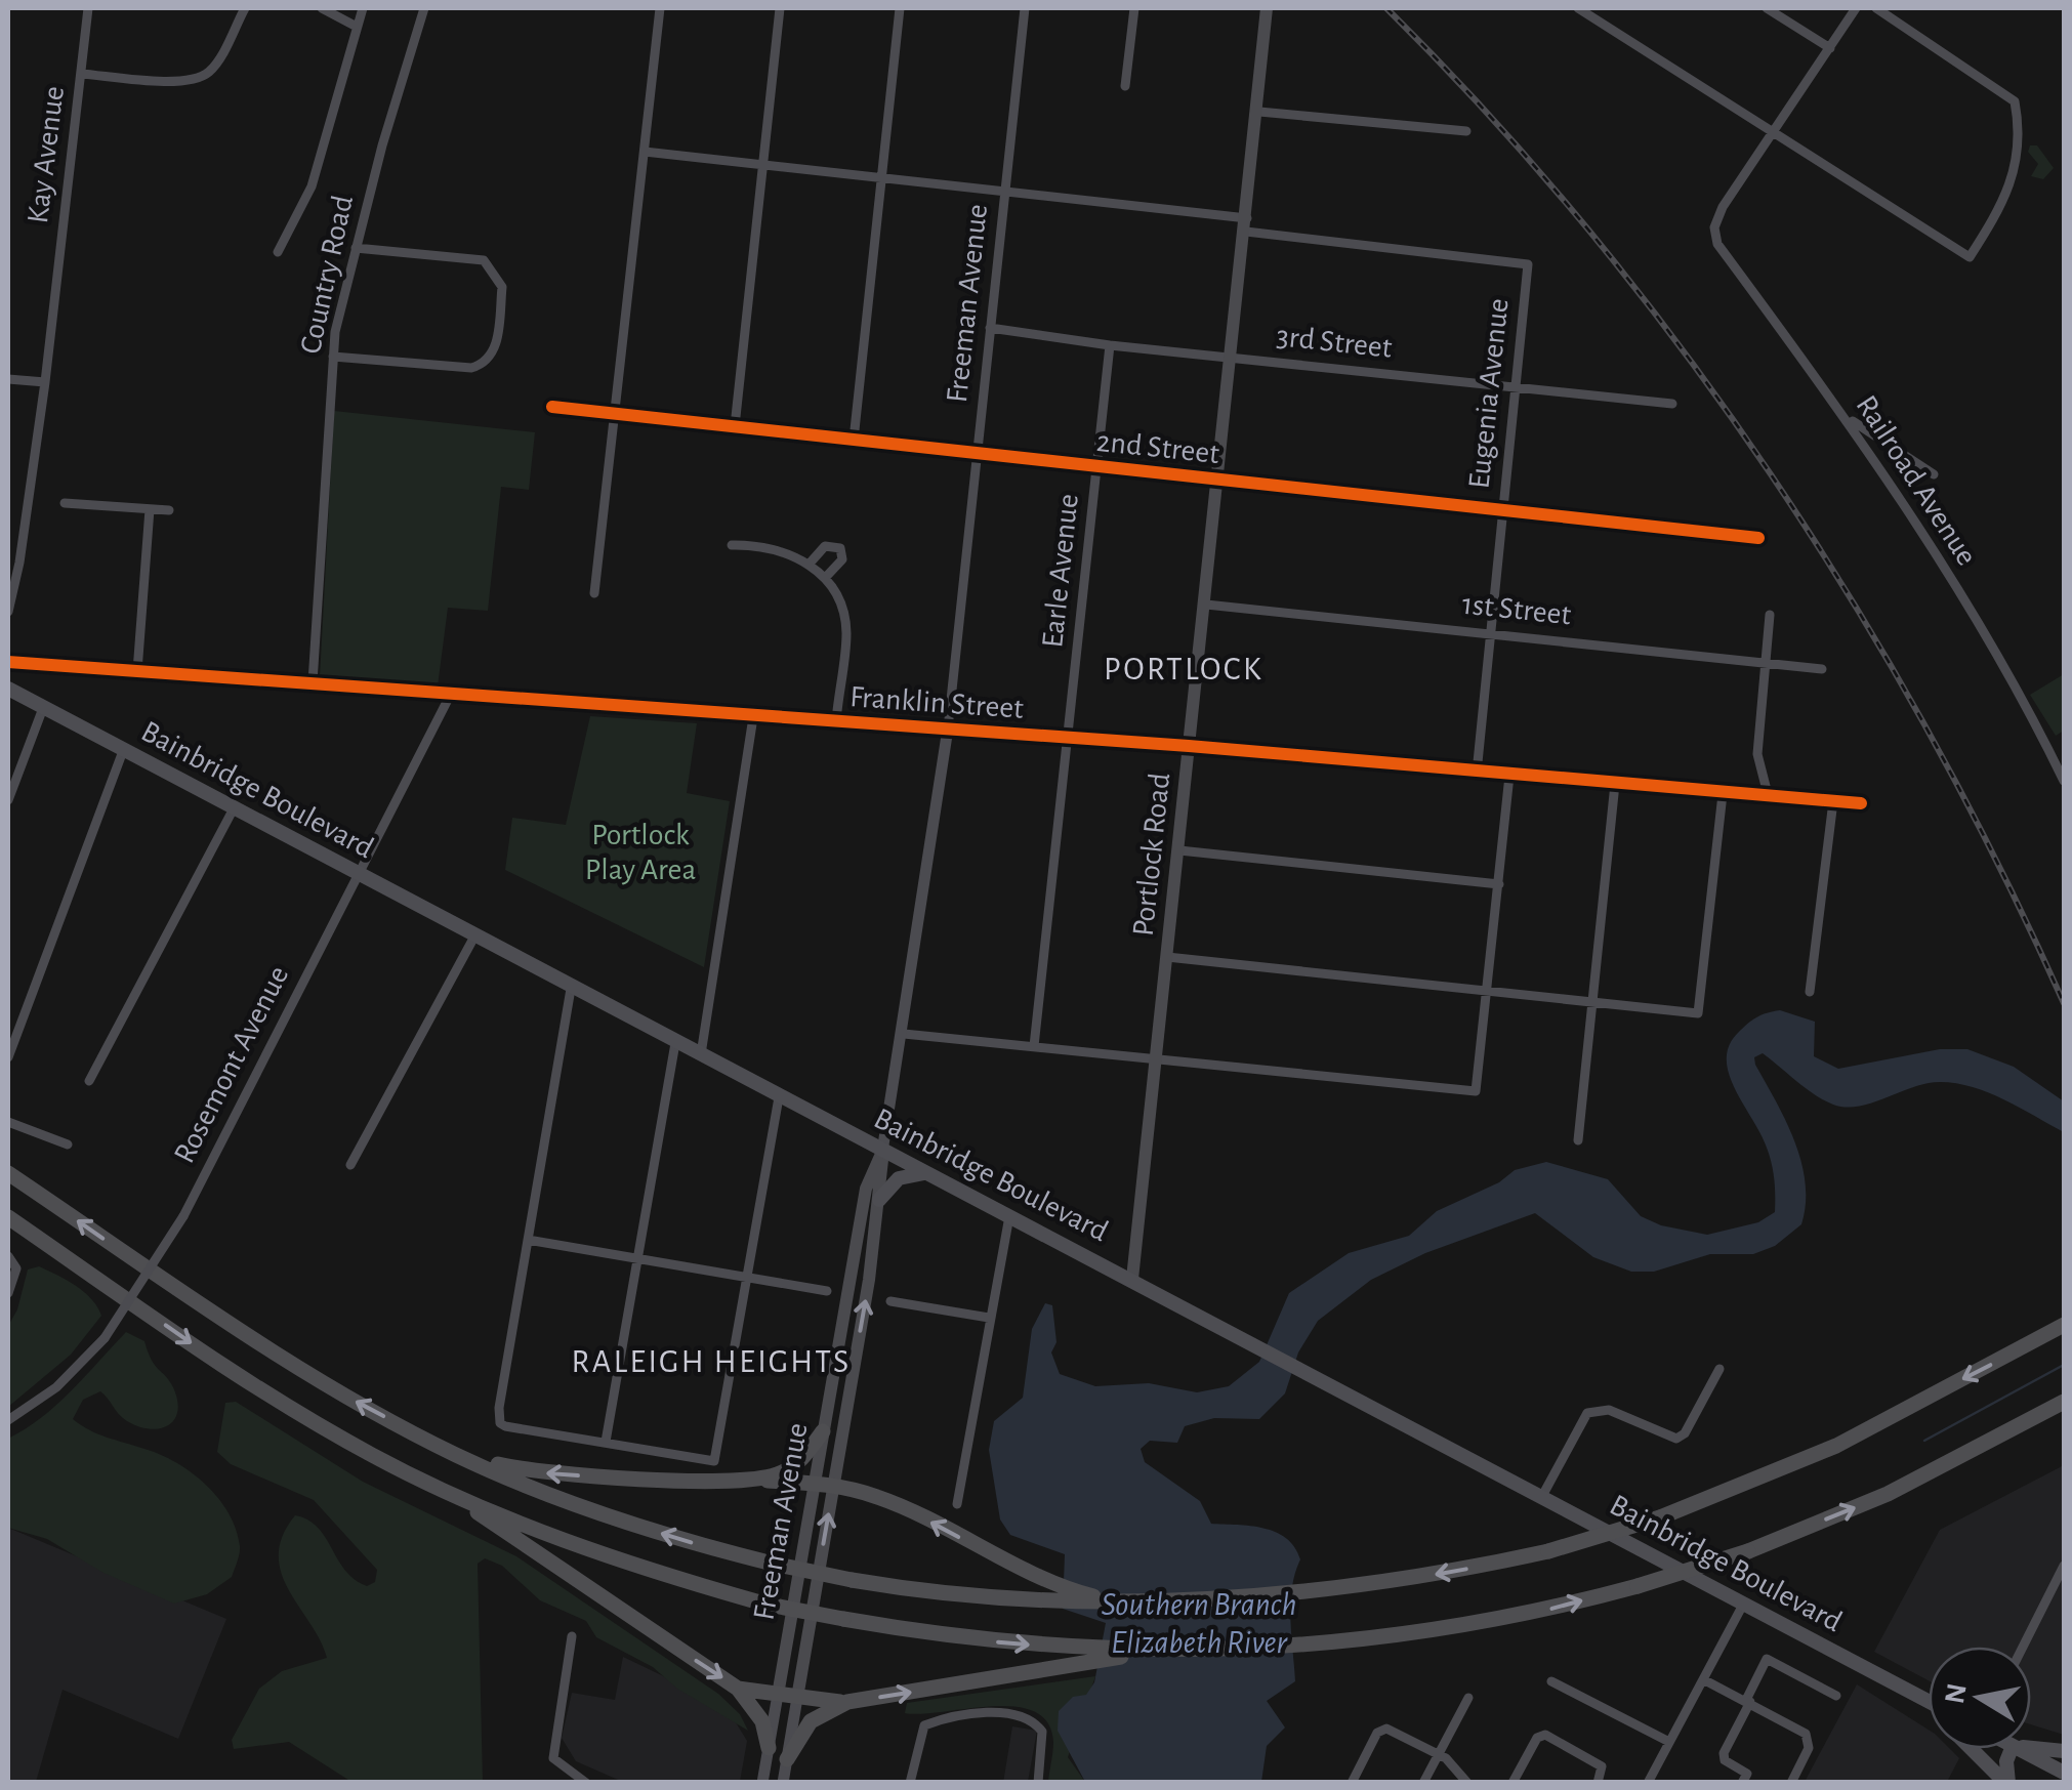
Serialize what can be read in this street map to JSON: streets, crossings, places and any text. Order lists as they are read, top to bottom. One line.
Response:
{"streets":{"main road":["Freeman Avenue","Bainbridge Boulevard","Portlock Road"],"street":["Kay Avenue","Country Road","3rd Street","Eugenia Avenue","2nd Street","Railroad Avenue","Earle Avenue","1st Street","Franklin Street","Rosemont Avenue"]},"crossings":[["Country Road","Franklin Street"],["Freeman Avenue","3rd Street"],["Freeman Avenue","2nd Street"],["Freeman Avenue","Franklin Street"],["Freeman Avenue","Bainbridge Boulevard"],["3rd Street","Eugenia Avenue"],["3rd Street","Earle Avenue"],["3rd Street","Portlock Road"],["Eugenia Avenue","2nd Street"],["Eugenia Avenue","1st Street"],["Eugenia Avenue","Franklin Street"],["Eugenia Avenue","Portlock Road"],["2nd Street","Earle Avenue"],["2nd Street","Portlock Road"],["Earle Avenue","Franklin Street"],["1st Street","Portlock Road"],["Franklin Street","Portlock Road"],["Franklin Street","Rosemont Avenue"],["Bainbridge Boulevard","Portlock Road"],["Bainbridge Boulevard","Rosemont Avenue"]],"districts":["PORTLOCK","RALEIGH HEIGHTS"],"water":["Southern Branch Elizabeth River"],"parks":["Portlock Play Area"],"north":"left"}
